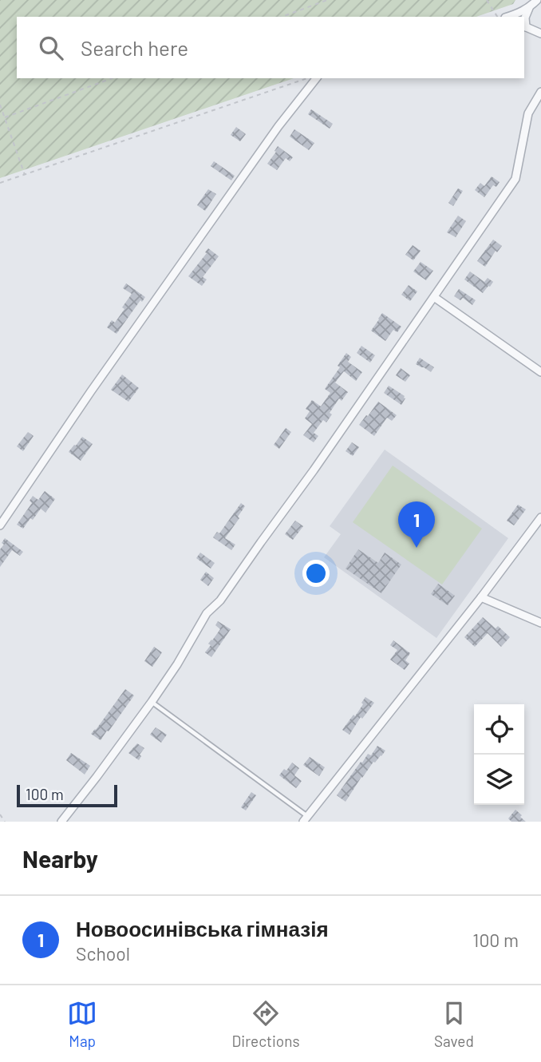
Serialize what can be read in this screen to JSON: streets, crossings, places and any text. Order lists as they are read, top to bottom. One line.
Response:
{"scale_bar":"100 m","page":{"search":"Search here","pins":"1","scale":"100 m","heading":"Nearby","list":[{"mark":"1","name":"Новоосинівська гімназія","note":"School","value":"100 m"}],"nav":["Map","Directions","Saved"]}}
